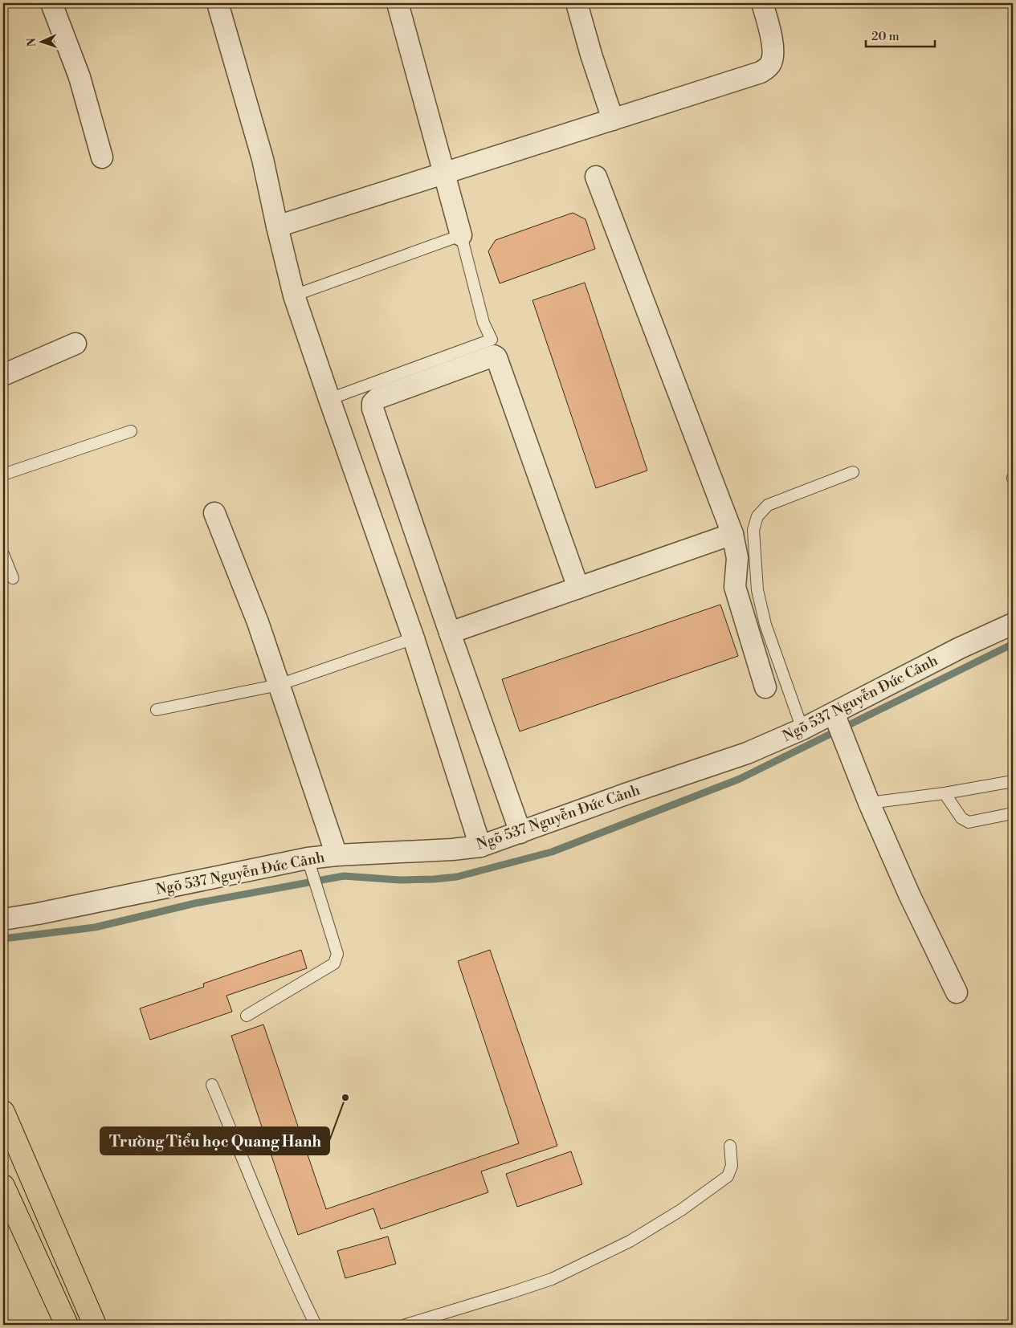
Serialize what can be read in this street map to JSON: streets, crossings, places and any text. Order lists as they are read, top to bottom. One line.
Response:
{"streets":{"street":["Ngõ 537 Nguyễn Đức Cảnh"]},"places":["Trường Tiểu học Quang Hanh"],"scale_bar":"20 m","north":"left"}
